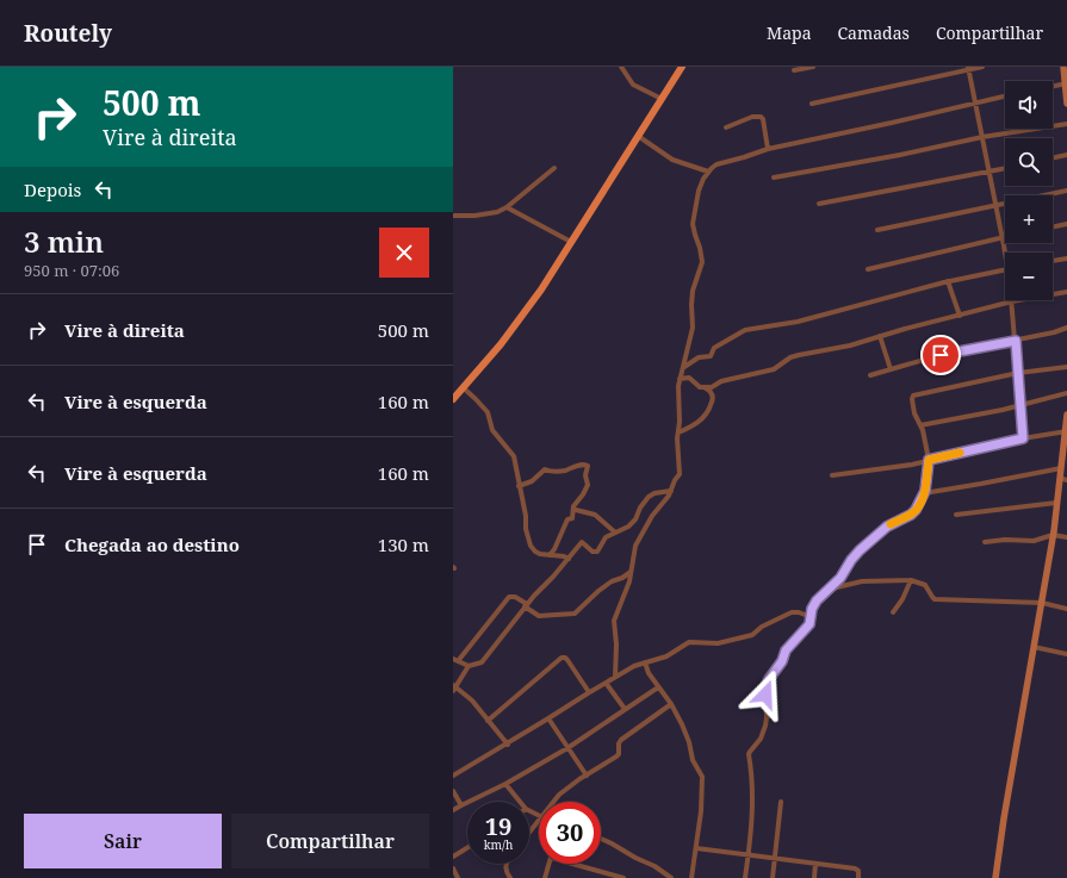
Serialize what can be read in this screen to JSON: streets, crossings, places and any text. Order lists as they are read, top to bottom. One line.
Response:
{"page":{"header":"Routely","nav":["Mapa","Camadas","Compartilhar"],"turn":["500 m","Vire à direita"],"map_buttons":["+","−"],"then":"Depois","heading":["3 min","950 m · 07:06"],"list":[{"name":"Vire à direita","value":"500 m"},{"name":"Vire à esquerda","value":"160 m"},{"name":"Vire à esquerda","value":"160 m"},{"name":"Chegada ao destino","value":"130 m"}],"speed":"19 km/h","limit":"30","buttons":["Sair","Compartilhar"]}}
